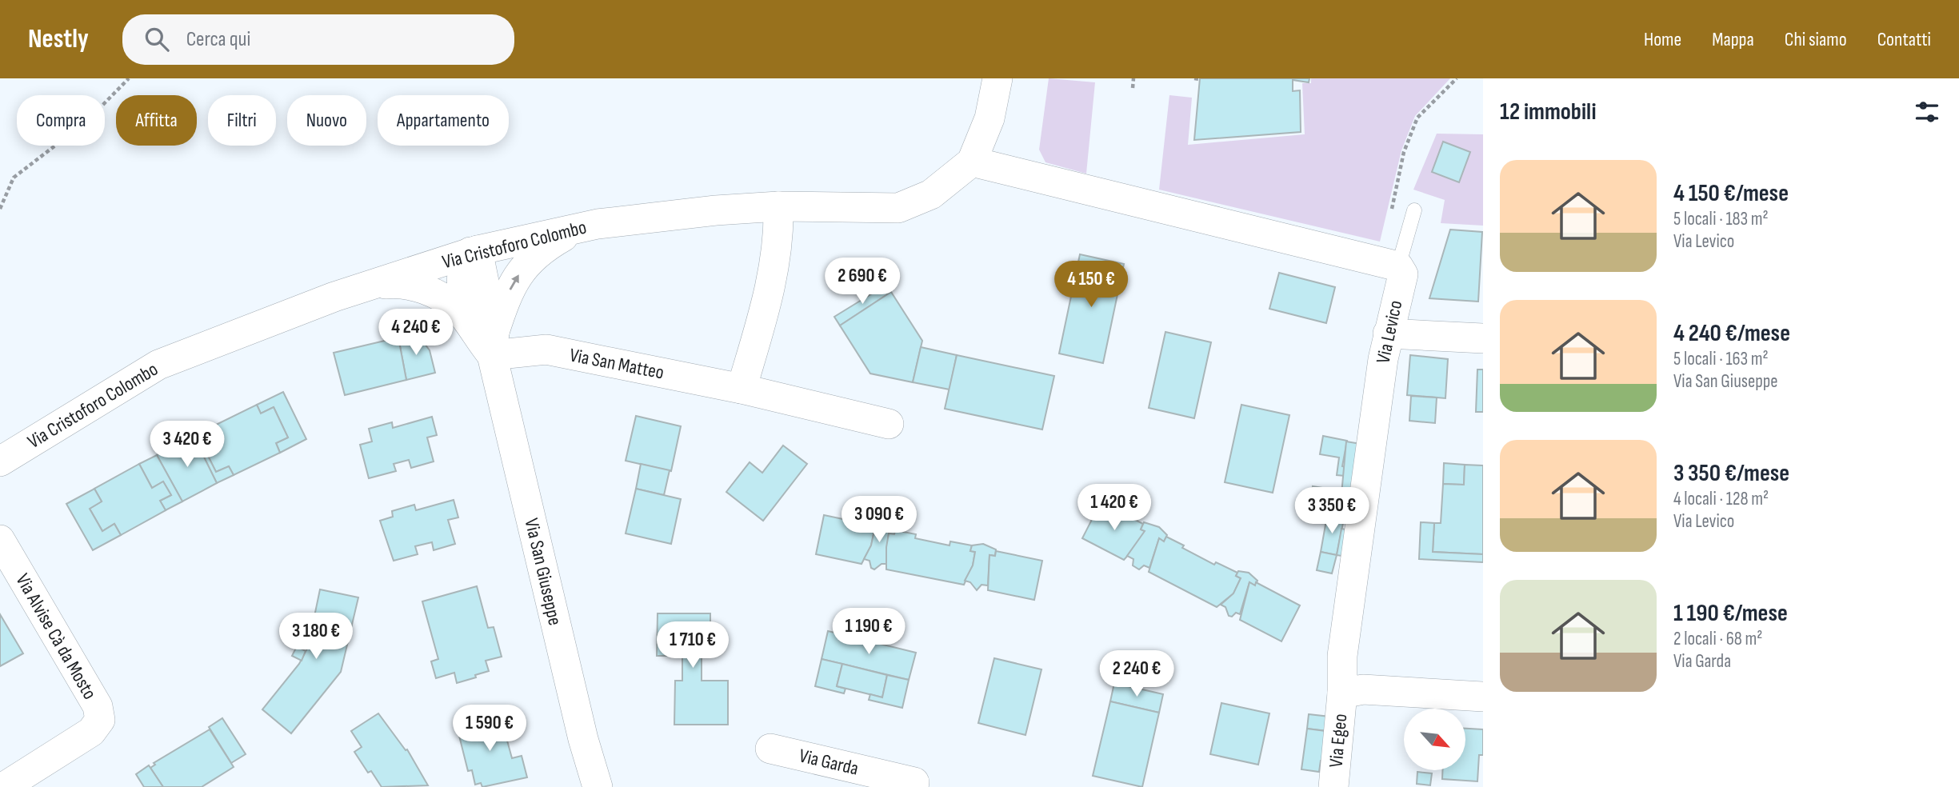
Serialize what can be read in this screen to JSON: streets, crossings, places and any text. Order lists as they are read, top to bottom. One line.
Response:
{"streets":{"street":["Via Cristoforo Colombo","Via Levico","Via San Matteo","Via San Giuseppe","Via Alvise Cà da Mosto","Via Egeo","Via Garda"]},"crossings":[["Via Cristoforo Colombo","Via San Giuseppe"],["Via Levico","Via Egeo"],["Via San Matteo","Via San Giuseppe"]],"north":"bottom right","page":{"header":"Nestly","search":"Cerca qui","nav":["Home","Mappa","Chi siamo","Contatti"],"heading":"12 immobili","chip":["Compra","Affitta","Filtri","Nuovo","Appartamento"],"list":[{"name":"4 150 €/mese","note":"5 locali · 183 m² · Via Levico"},{"name":"4 240 €/mese","note":"5 locali · 163 m² · Via San Giuseppe"},{"name":"3 350 €/mese","note":"4 locali · 128 m² · Via Levico"},{"name":"1 190 €/mese","note":"2 locali · 68 m² · Via Garda"}],"price":["2 690 €","4 150 €","4 240 €","3 420 €","1 420 €","3 350 €","3 090 €","1 190 €","3 180 €","1 710 €","2 240 €","1 590 €"]}}
